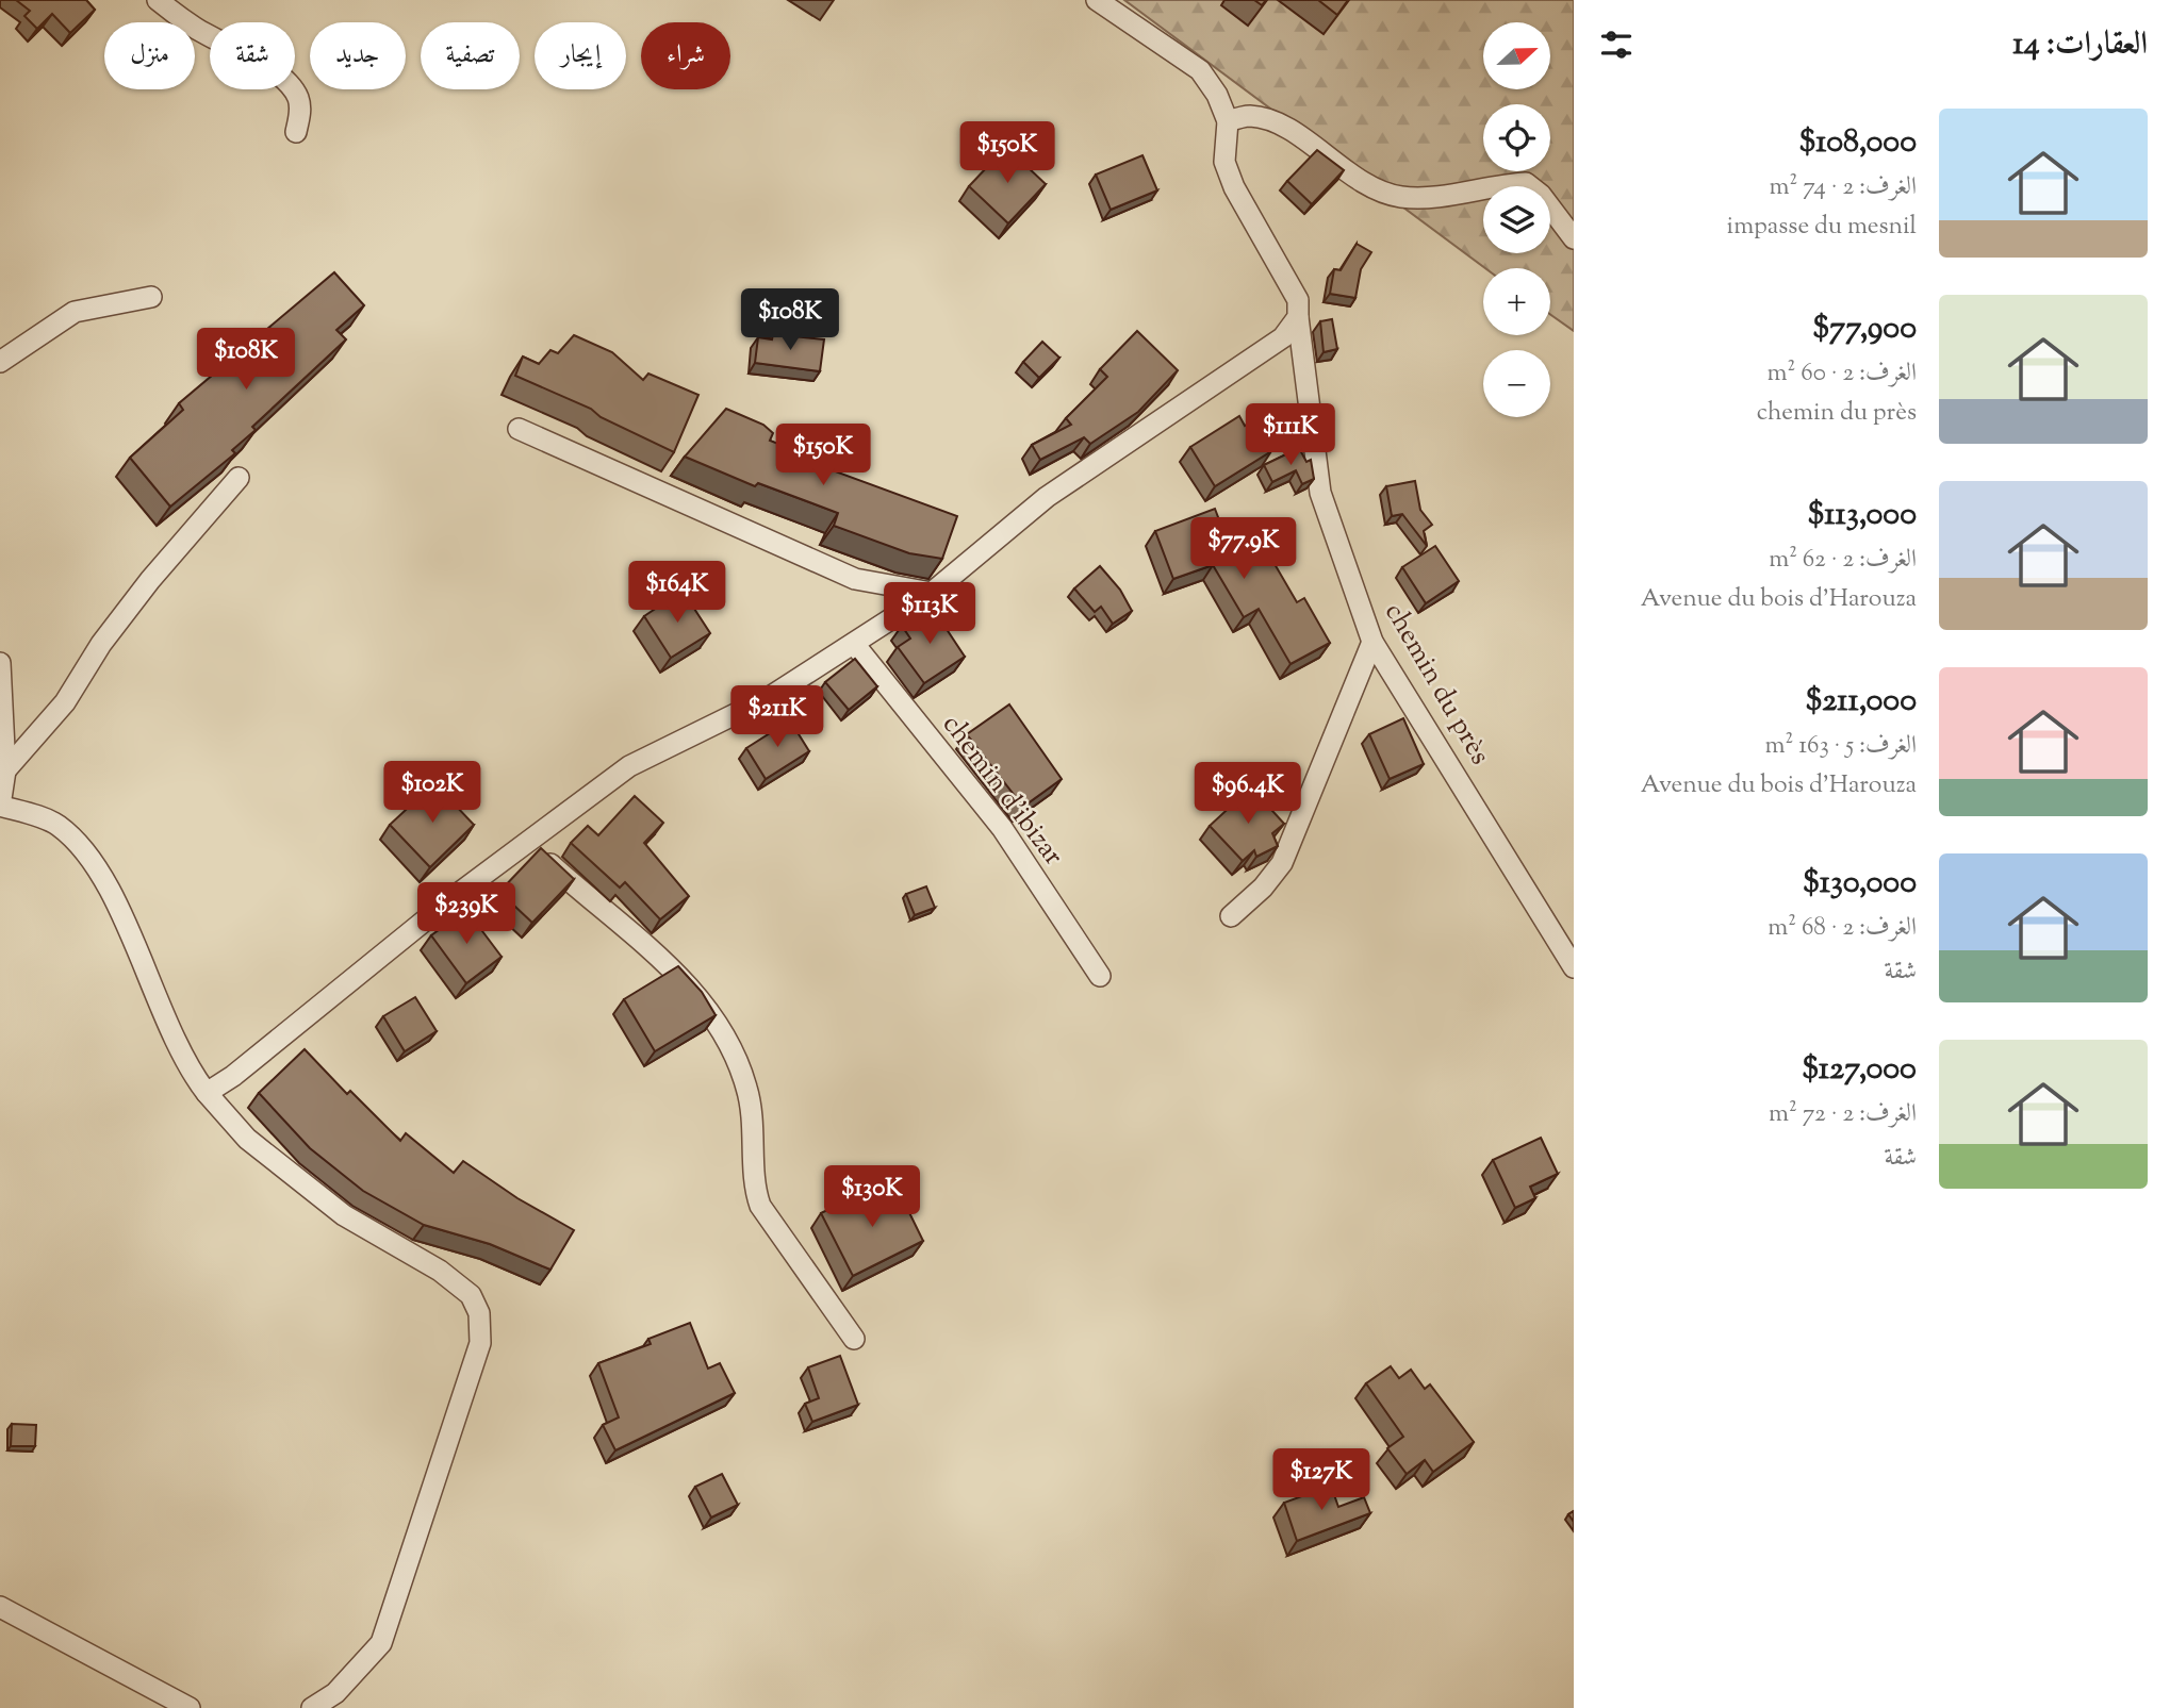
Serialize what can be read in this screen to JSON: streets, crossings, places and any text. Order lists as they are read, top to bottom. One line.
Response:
{"streets":{"street":["chemin du près","chemin d'ibizar"]},"north":"right","page":{"heading":"العقارات: 14","map_buttons":["+","−"],"chip":["شراء","إيجار","تصفية","جديد","شقة","منزل"],"list":[{"name":"$108,000","note":"الغرف: 2 · 74 m² · impasse du mesnil"},{"name":"$77,900","note":"الغرف: 2 · 60 m² · chemin du près"},{"name":"$113,000","note":"الغرف: 2 · 62 m² · Avenue du bois d'Harouza"},{"name":"$211,000","note":"الغرف: 5 · 163 m² · Avenue du bois d'Harouza"},{"name":"$130,000","note":"الغرف: 2 · 68 m² · شقة"},{"name":"$127,000","note":"الغرف: 2 · 72 m² · شقة"}],"price":["$150K","$108K","$108K","$111K","$150K","$77.9K","$164K","$113K","$211K","$102K","$96.4K","$239K","$130K","$127K"]}}
